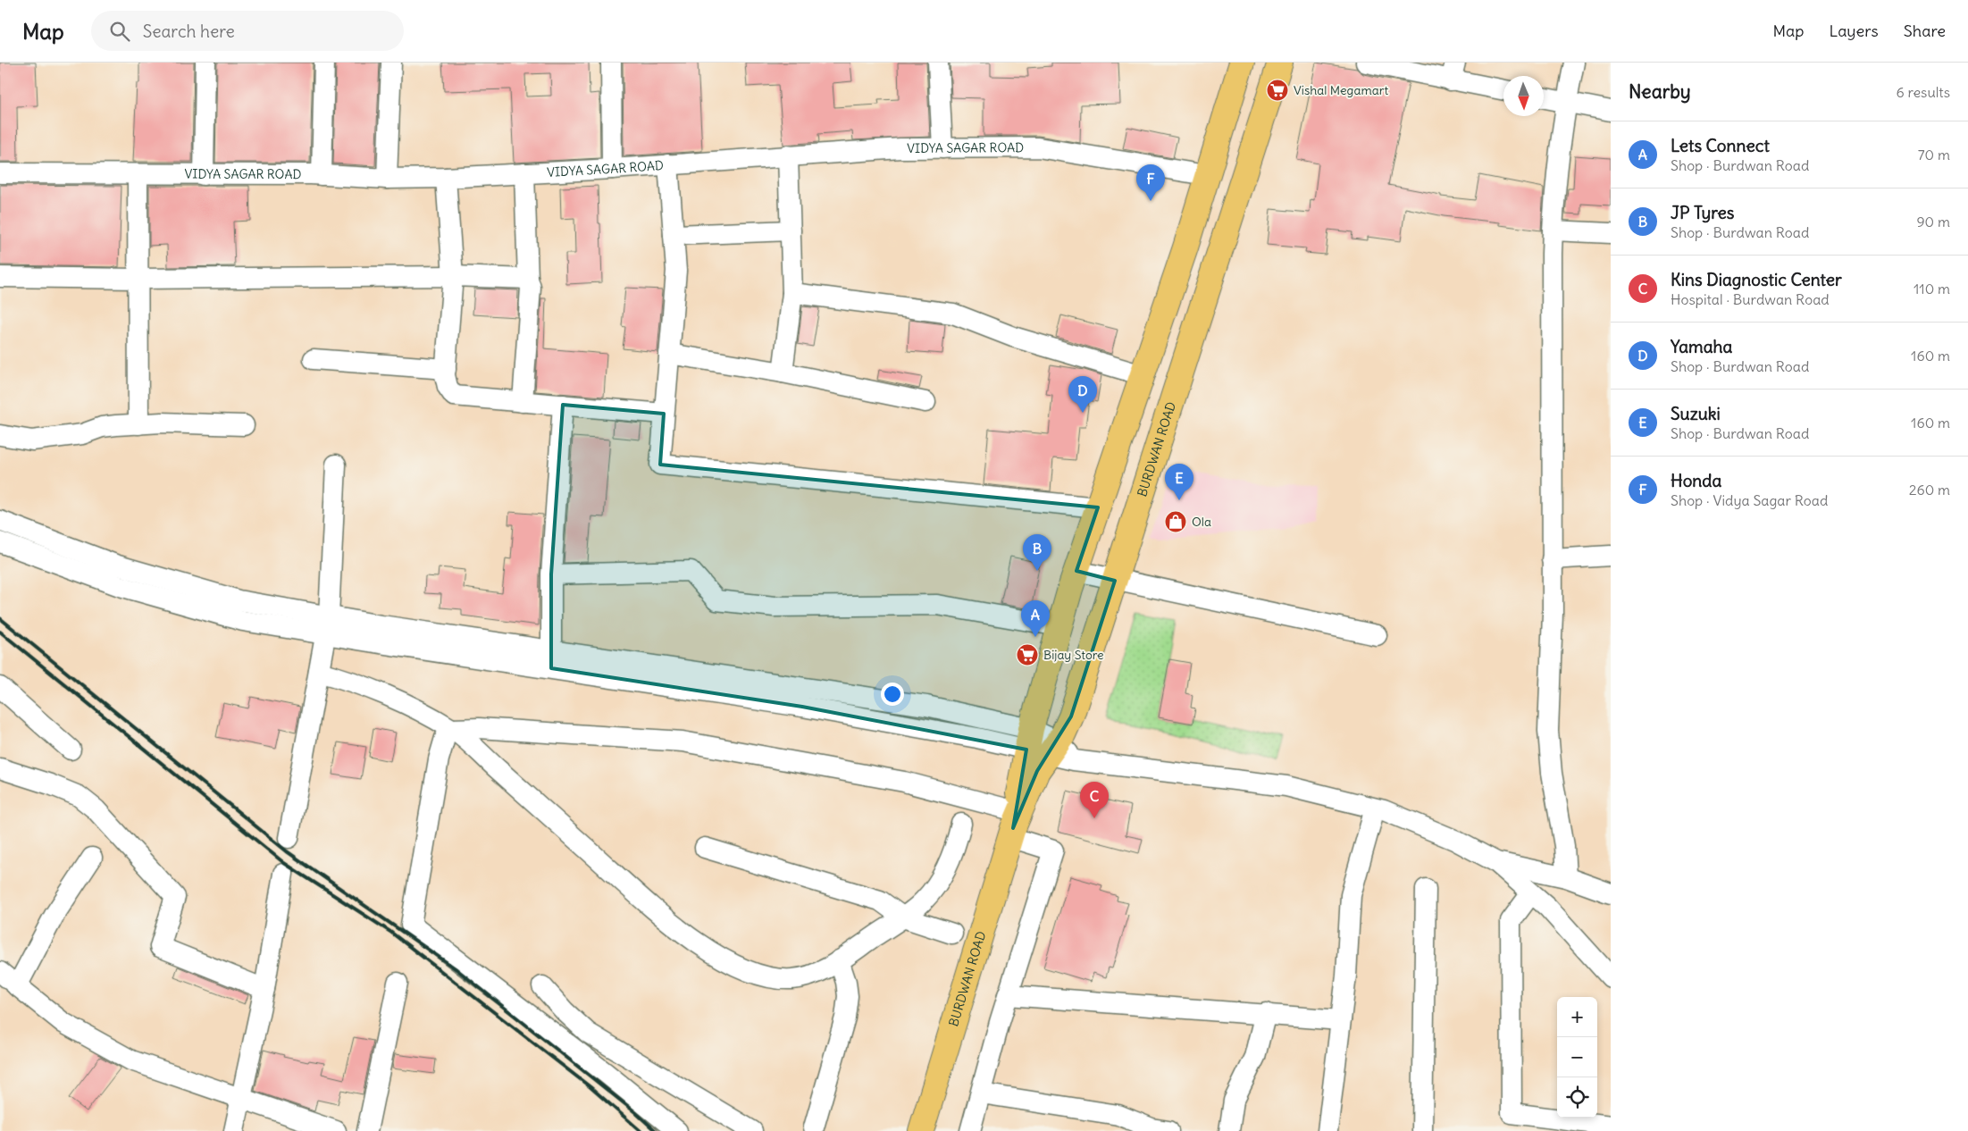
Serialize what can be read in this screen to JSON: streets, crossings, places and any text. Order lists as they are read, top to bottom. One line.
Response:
{"streets":{"main road":["BURDWAN ROAD"],"street":["VIDYA SAGAR ROAD"]},"crossings":[["VIDYA SAGAR ROAD","BURDWAN ROAD"]],"places":{"supermarket":["Vishal Megamart","Bijay Store"],"shop":["Ola"]},"north":"bottom","page":{"header":"Map","search":"Search here","nav":["Map","Layers","Share"],"heading":["Nearby","6 results"],"list":[{"mark":"A","name":"Lets Connect","note":"Shop · Burdwan Road","value":"70 m"},{"mark":"B","name":"JP Tyres","note":"Shop · Burdwan Road","value":"90 m"},{"mark":"C","name":"Kins Diagnostic Center","note":"Hospital · Burdwan Road","value":"110 m"},{"mark":"D","name":"Yamaha","note":"Shop · Burdwan Road","value":"160 m"},{"mark":"E","name":"Suzuki","note":"Shop · Burdwan Road","value":"160 m"},{"mark":"F","name":"Honda","note":"Shop · Vidya Sagar Road","value":"260 m"}],"pins":["F","D","E","B","A","C"],"map_buttons":["+","−"]}}
